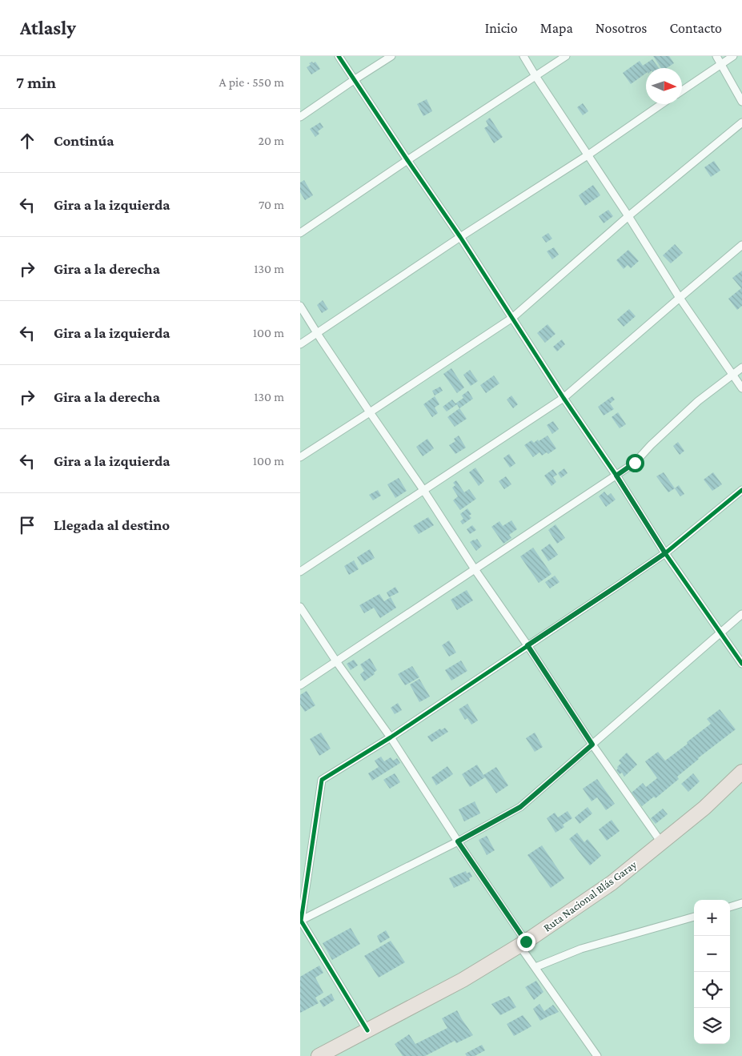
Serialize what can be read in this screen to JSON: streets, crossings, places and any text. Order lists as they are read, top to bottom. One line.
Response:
{"streets":{"highway":["Ruta Nacional Blás Garay"]},"north":"right","page":{"header":"Atlasly","nav":["Inicio","Mapa","Nosotros","Contacto"],"heading":["7 min","A pie · 550 m"],"list":[["Continúa","20 m"],["Gira a la izquierda","70 m"],["Gira a la derecha","130 m"],["Gira a la izquierda","100 m"],["Gira a la derecha","130 m"],["Gira a la izquierda","100 m"],"Llegada al destino"],"map_buttons":["+","−"]}}
